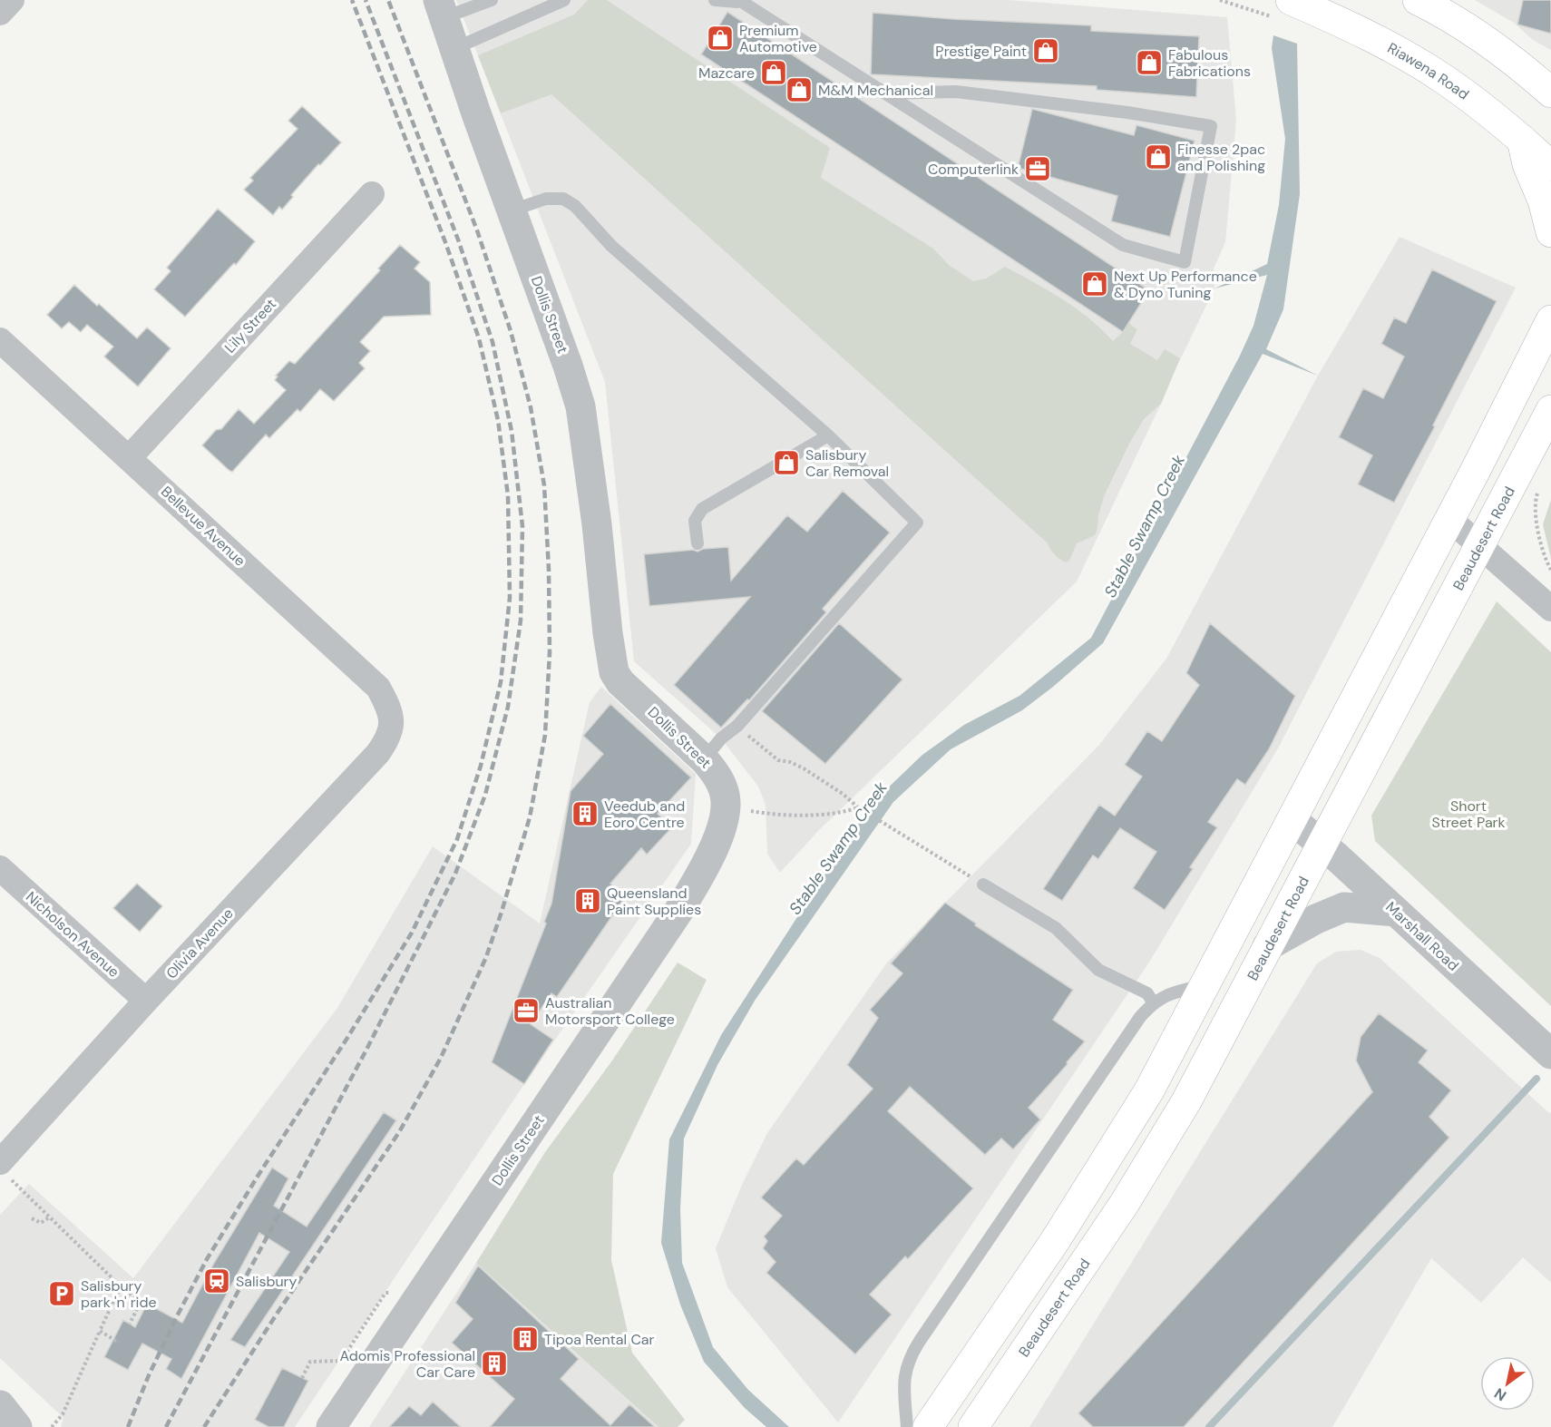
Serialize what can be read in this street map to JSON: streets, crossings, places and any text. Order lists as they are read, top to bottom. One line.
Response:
{"streets":{"highway":["Riawena Road","Beaudesert Road"],"street":["Dollis Street","Lily Street","Bellevue Avenue","Nicholson Avenue","Marshall Road","Olivia Avenue"]},"crossings":[["Lily Street","Bellevue Avenue"],["Bellevue Avenue","Olivia Avenue"],["Beaudesert Road","Marshall Road"],["Nicholson Avenue","Olivia Avenue"]],"water":["Stable Swamp Creek"],"parks":["Short Street Park"],"places":{"shop":["Premium Automotive","Prestige Paint","Fabulous Fabrications","Mazcare","M&M Mechanical","Finesse 2pac and Polishing","Next Up Performance & Dyno Tuning","Salisbury Car Removal"],"office":["Computerlink","Australian Motorsport College"],"building":["Veedub and Eoro Centre","Queensland Paint Supplies","Tipoa Rental Car","Adomis Professional Car Care"],"station":["Salisbury"],"parking":["Salisbury park 'n' ride"]},"north":"bottom left"}
